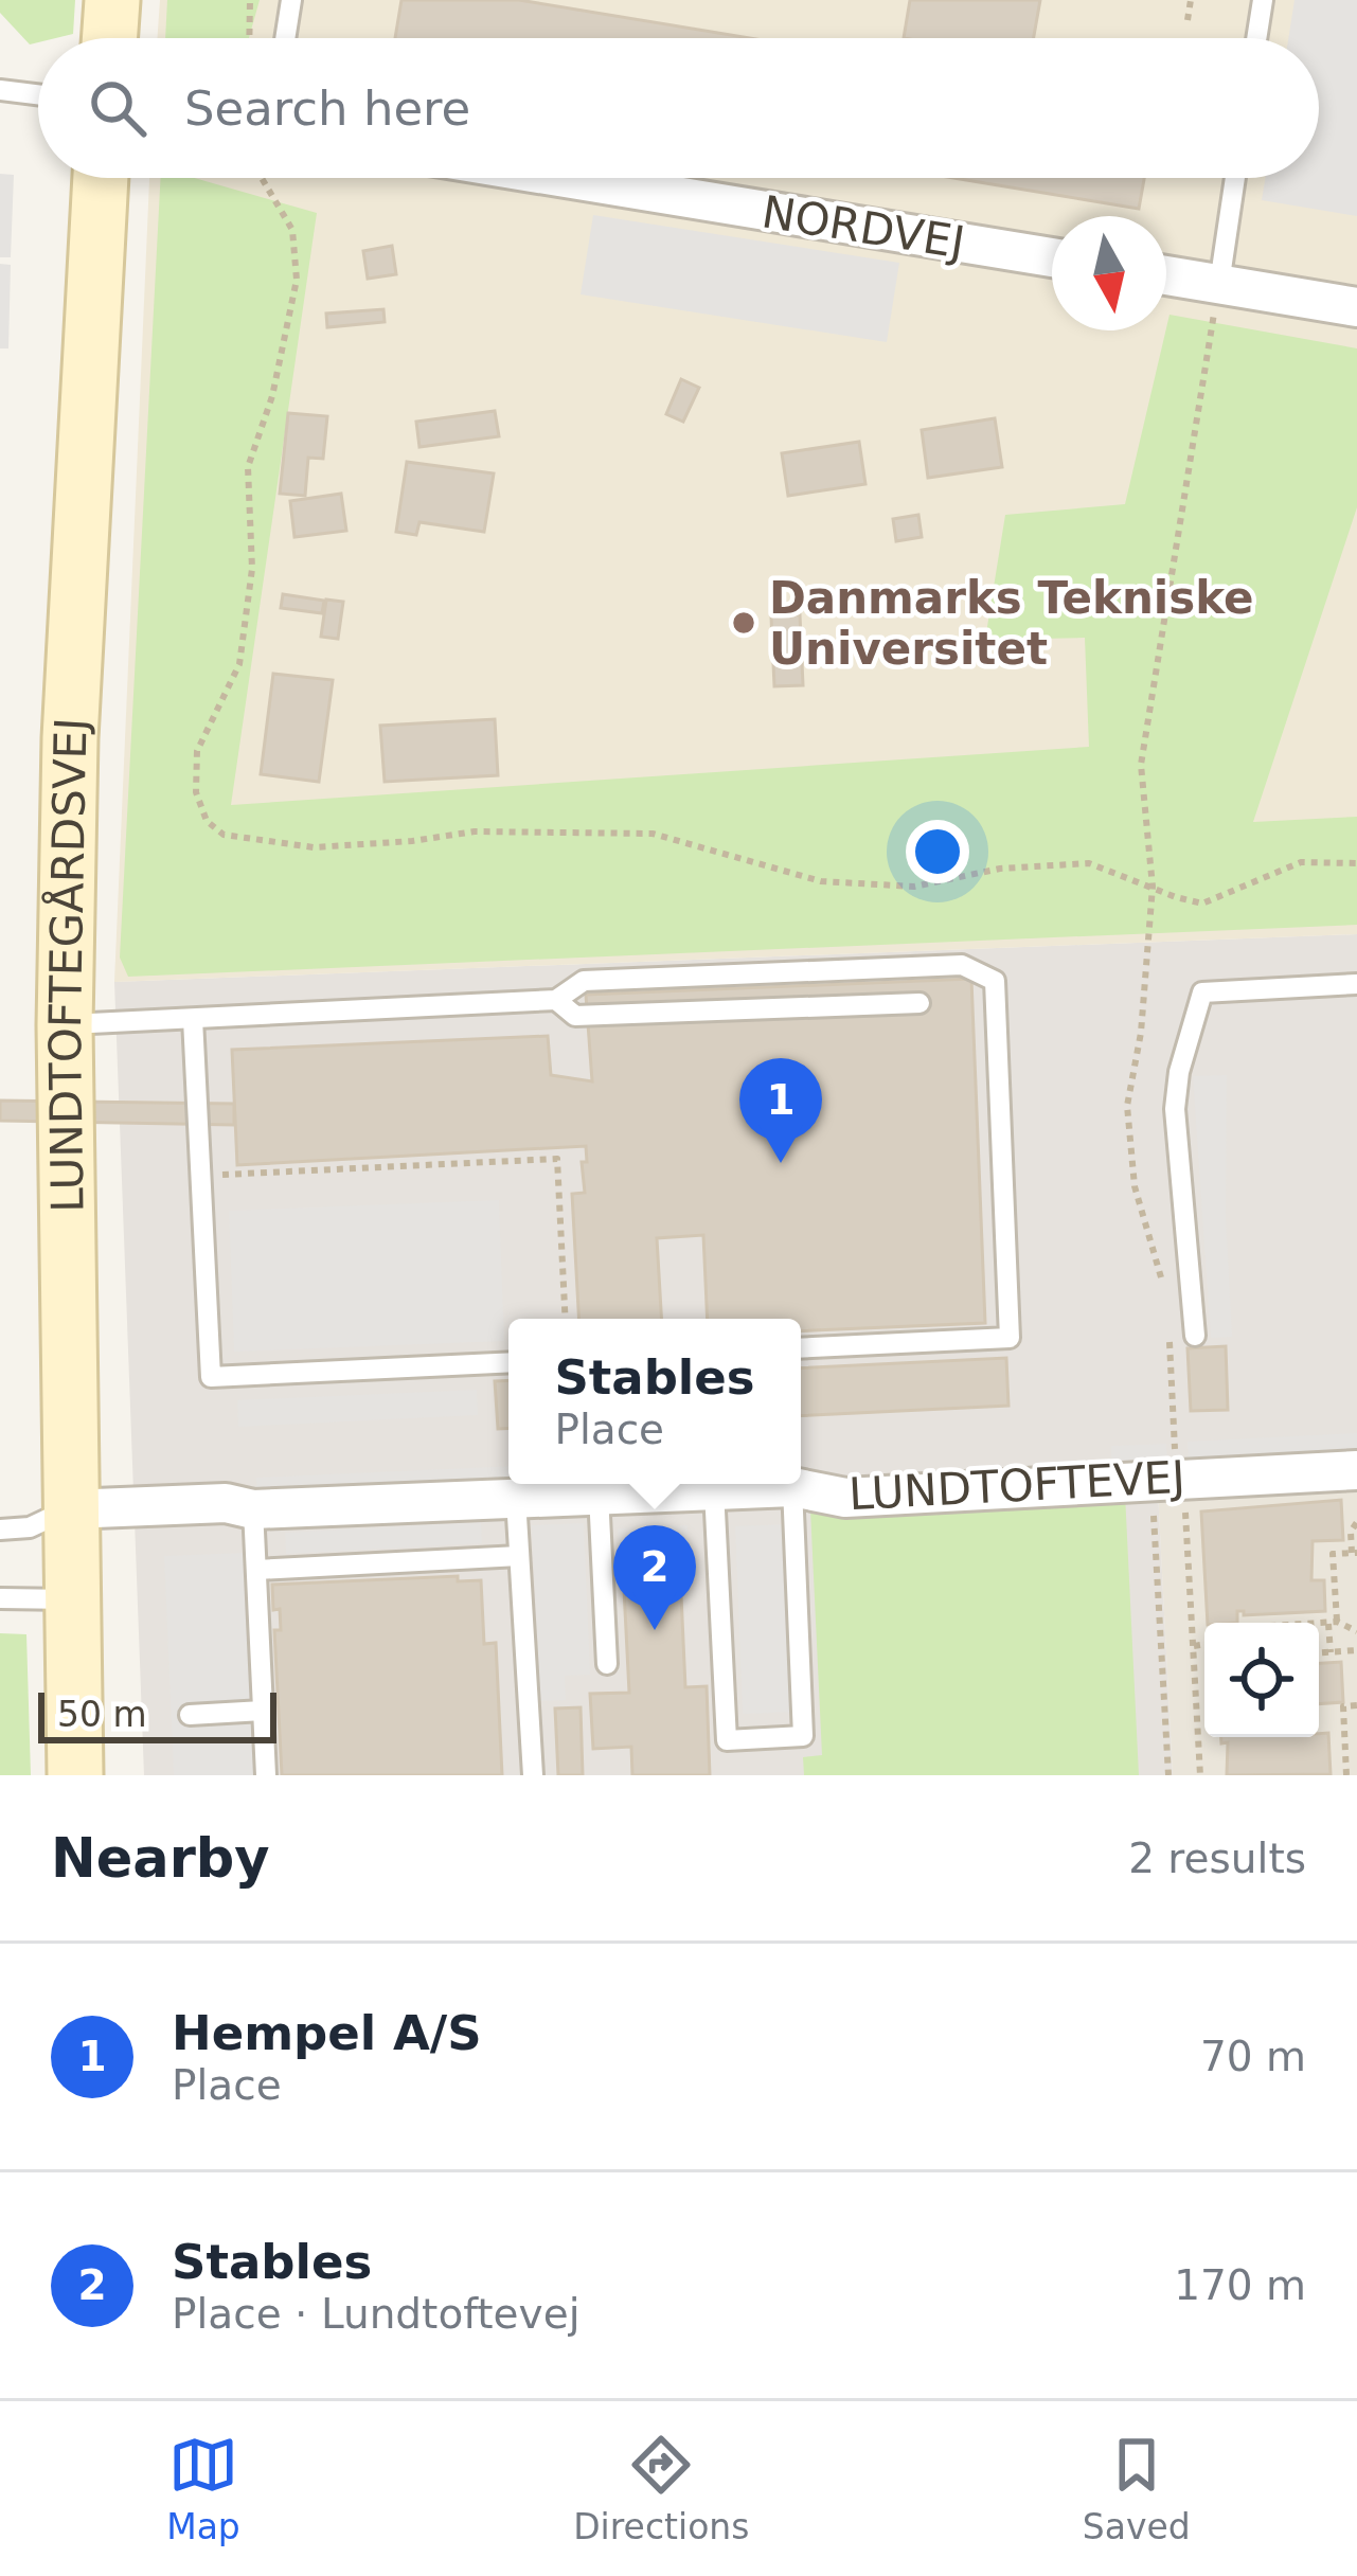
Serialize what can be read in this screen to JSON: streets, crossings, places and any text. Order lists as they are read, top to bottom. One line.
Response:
{"streets":{"street":["NORDVEJ","LUNDTOFTEGÅRDSVEJ","LUNDTOFTEVEJ"]},"crossings":[["LUNDTOFTEGÅRDSVEJ","LUNDTOFTEVEJ"]],"places":["Danmarks Tekniske Universitet"],"scale_bar":"50 m","north":"bottom","page":{"search":"Search here","pins":["1","2"],"popup":["Stables","Place"],"scale":"50 m","heading":["Nearby","2 results"],"list":[{"mark":"1","name":"Hempel A/S","note":"Place","value":"70 m"},{"mark":"2","name":"Stables","note":"Place · Lundtoftevej","value":"170 m"}],"nav":["Map","Directions","Saved"]}}
